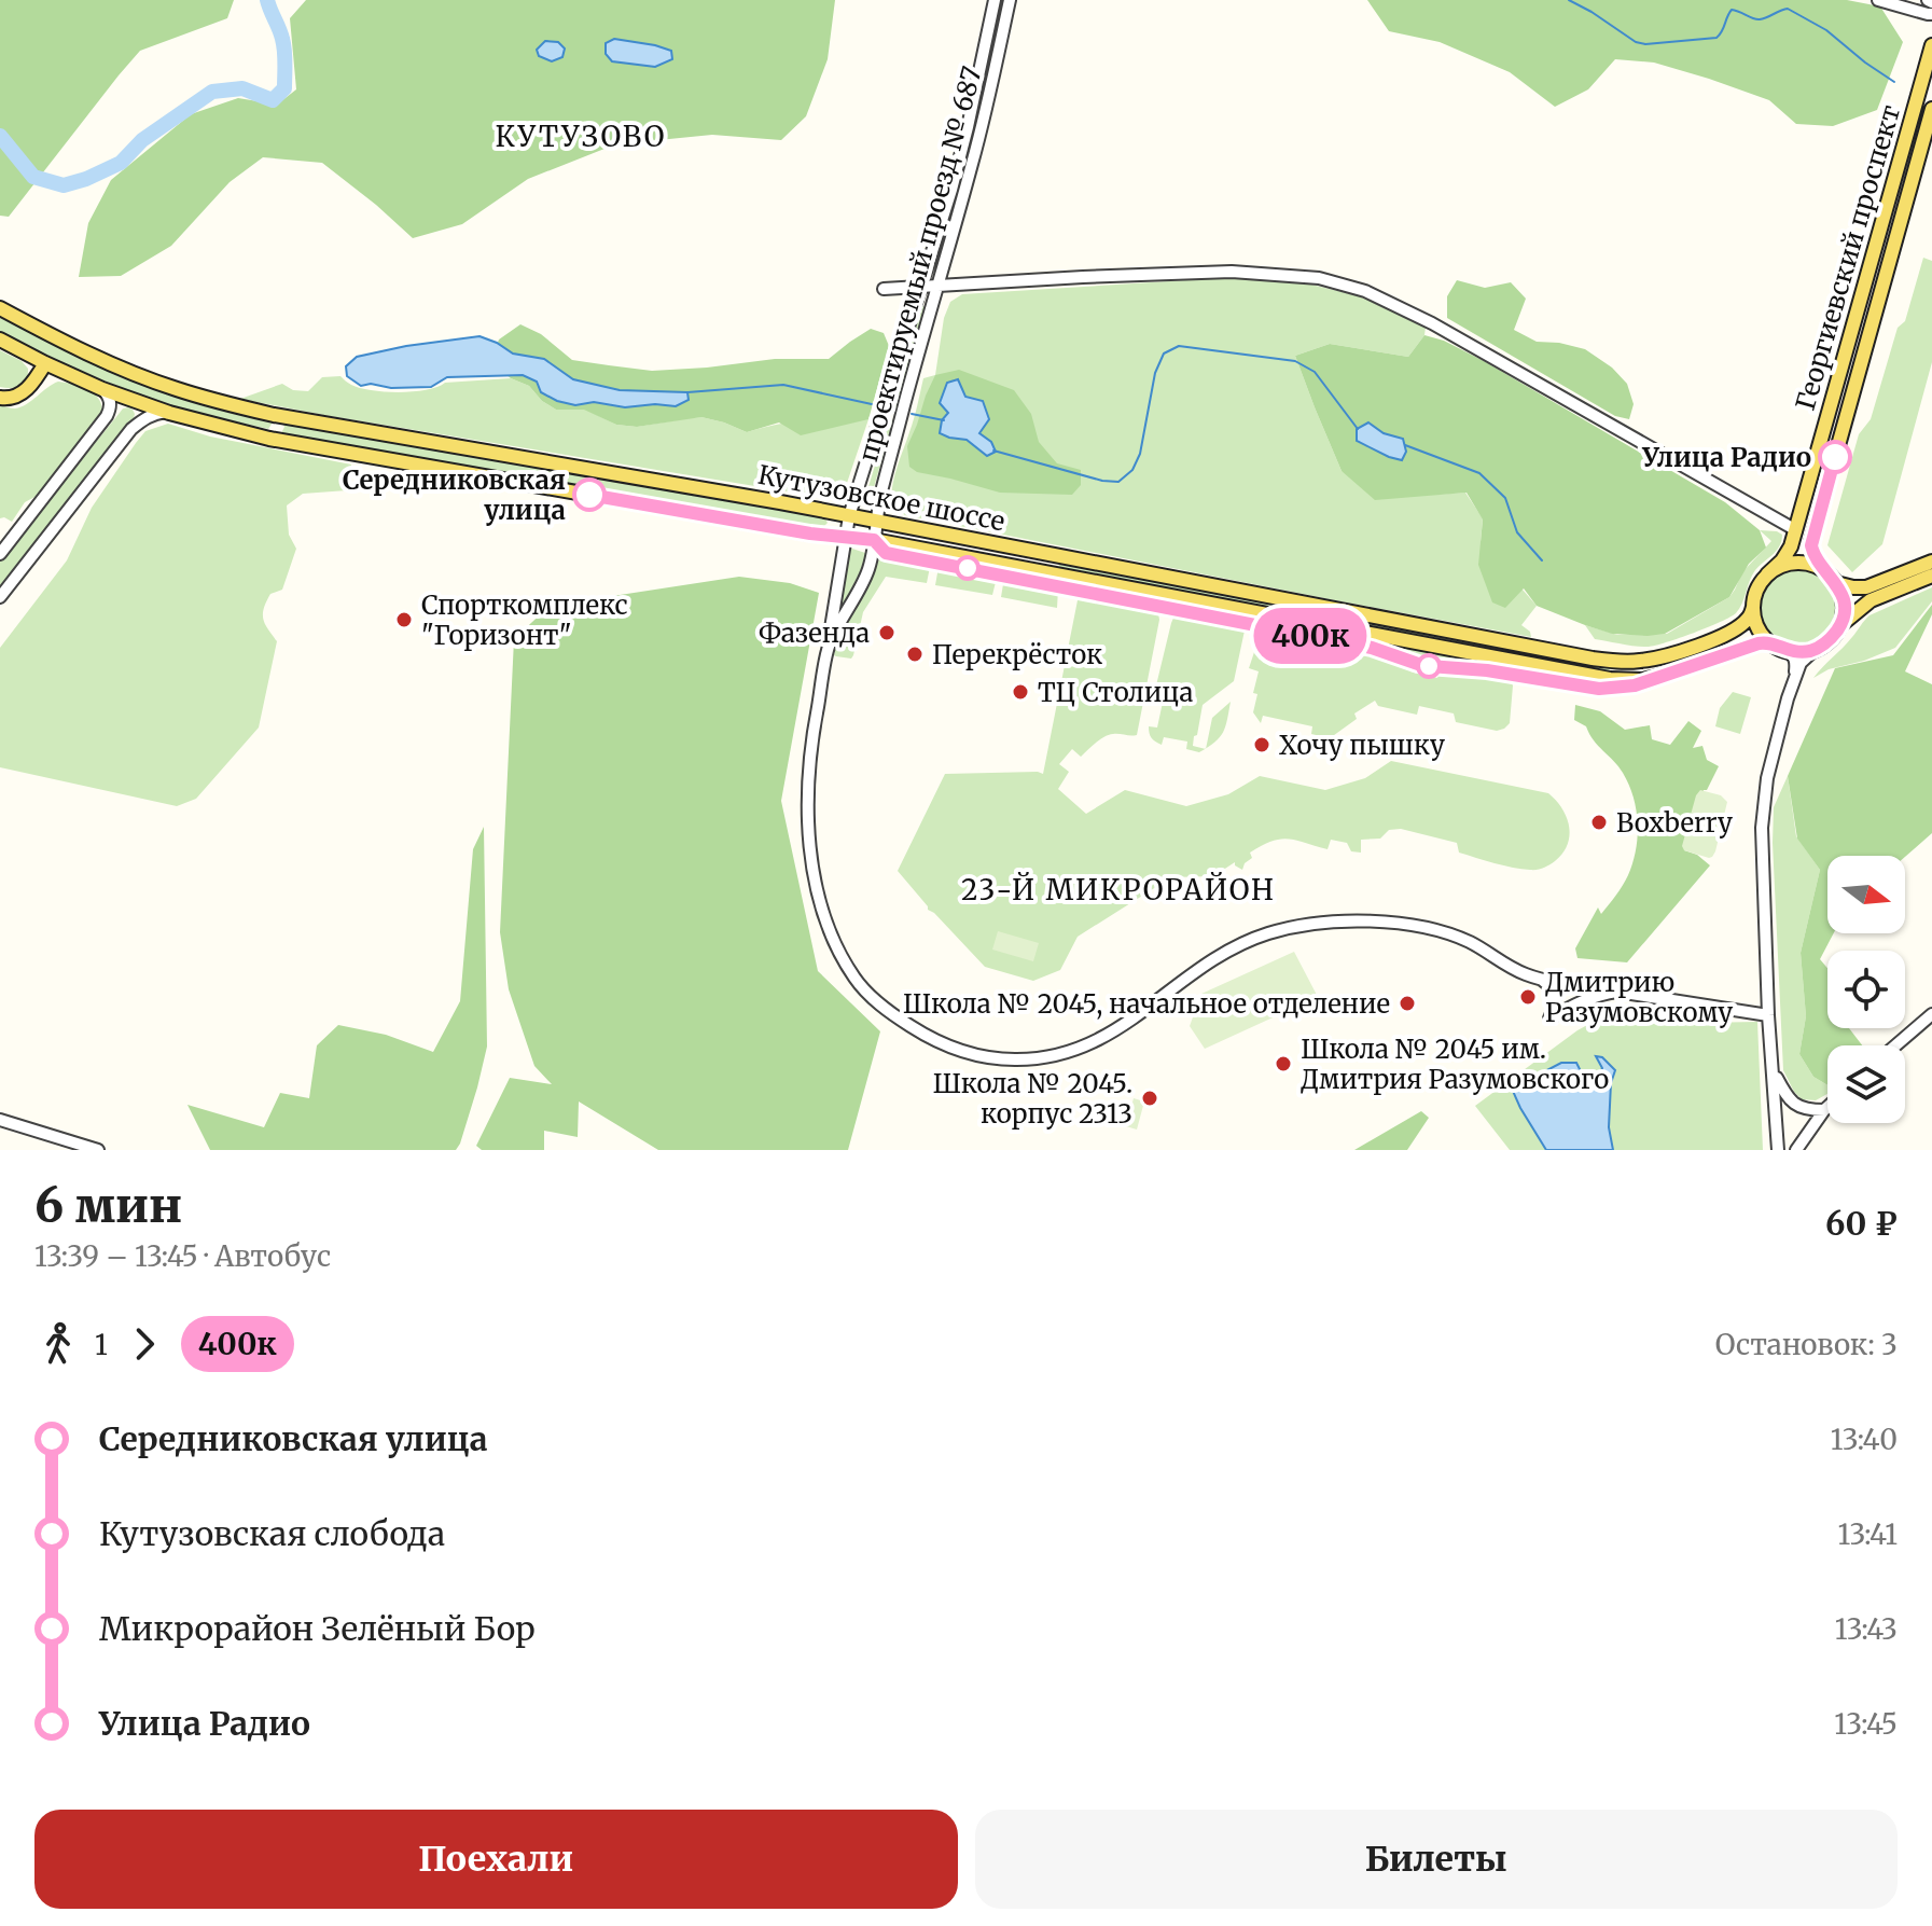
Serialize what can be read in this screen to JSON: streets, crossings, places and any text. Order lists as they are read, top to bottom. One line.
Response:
{"streets":{"main road":["Георгиевский проспект","Кутузовское шоссе"],"street":["проектируемый проезд № 687"]},"crossings":[["Георгиевский проспект","Кутузовское шоссе"],["проектируемый проезд № 687","Кутузовское шоссе"]],"districts":["КУТУЗОВО","23-Й МИКРОРАЙОН"],"places":["Улица Радио","Середниковская улица","Спорткомплекс \"Горизонт\"","Фазенда","Перекрёсток","ТЦ Столица","Хочу пышку","Boxberry","Дмитрию Разумовскому","Школа № 2045, начальное отделение","Школа № 2045 им. Дмитрия Разумовского","Школа № 2045. корпус 2313"],"lines":["bus line 400к"],"north":"right","page":{"on_map":"400к","heading":["6 мин","13:39 – 13:45 · Автобус","60 ₽"],"legs":["1","400к","Остановок: 3"],"list":[{"name":"Середниковская улица","value":"13:40"},{"name":"Кутузовская слобода","value":"13:41"},{"name":"Микрорайон Зелёный Бор","value":"13:43"},{"name":"Улица Радио","value":"13:45"}],"buttons":["Поехали","Билеты"]}}
